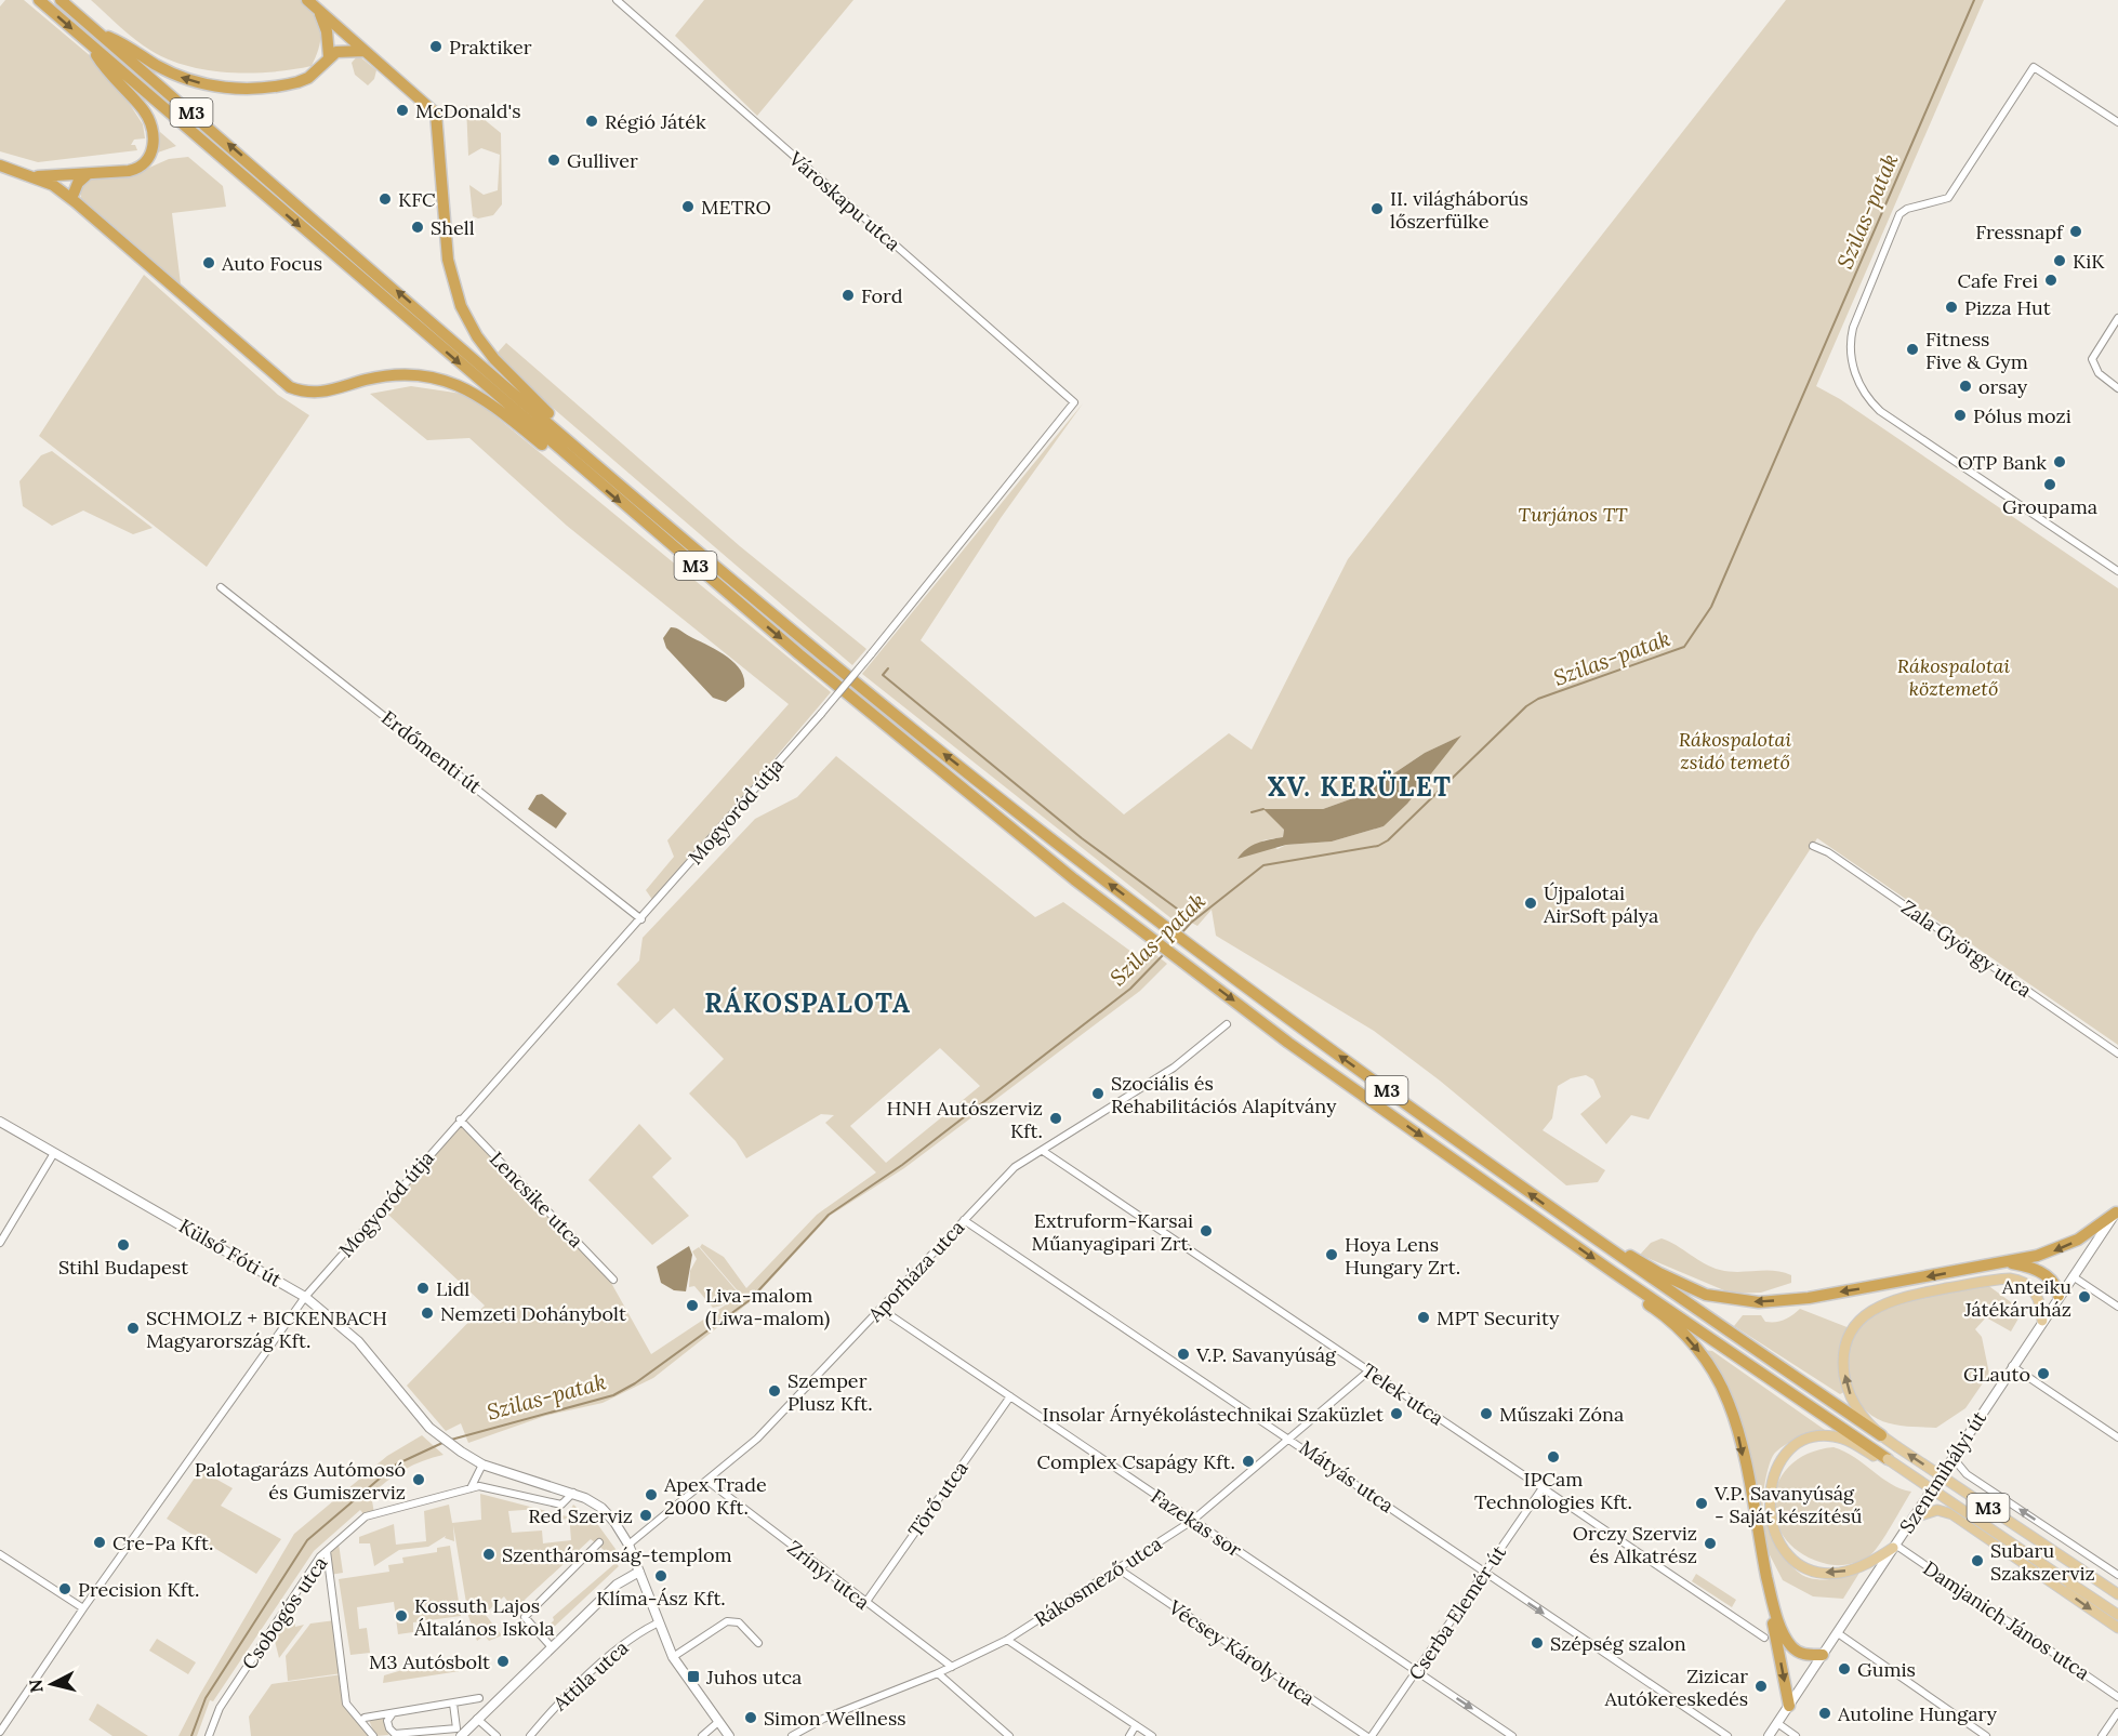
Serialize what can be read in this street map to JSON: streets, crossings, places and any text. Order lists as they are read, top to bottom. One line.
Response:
{"streets":{"highway":["M3"],"main road":["Külső Fóti út","Szentmihályi út"],"street":["Városkapu utca","Erdőmenti út","Mogyoród útja","Zala György utca","Lencsike utca","Aporháza utca","Telek utca","Mátyás utca","Törő utca","Fazekas sor","Zrínyi utca","Rákosmező utca","Csobogós utca","Cserba Elemér út","Damjanich János utca","Vécsey Károly utca","Attila utca"]},"crossings":[["Városkapu utca","Mogyoród útja"],["Erdőmenti út","Mogyoród útja"],["Mogyoród útja","Lencsike utca"],["Mogyoród útja","Külső Fóti út"],["Külső Fóti út","Aporháza utca"],["Külső Fóti út","Csobogós utca"],["Külső Fóti út","Attila utca"],["Aporháza utca","Telek utca"],["Aporháza utca","Mátyás utca"],["Aporháza utca","Fazekas sor"],["Aporháza utca","Zrínyi utca"],["Telek utca","Rákosmező utca"],["Telek utca","Cserba Elemér út"],["Szentmihályi út","Damjanich János utca"],["Mátyás utca","Rákosmező utca"],["Mátyás utca","Cserba Elemér út"],["Törő utca","Fazekas sor"],["Törő utca","Zrínyi utca"],["Fazekas sor","Rákosmező utca"],["Fazekas sor","Cserba Elemér út"],["Zrínyi utca","Rákosmező utca"],["Rákosmező utca","Vécsey Károly utca"]],"districts":["XV. KERÜLET","RÁKOSPALOTA"],"water":["Szilas-patak"],"parks":["Turjános TT","Rákospalotai köztemető","Rákospalotai zsidó temető"],"places":{"other":["Praktiker","McDonald's","Régió Játék","Gulliver","KFC","METRO","II. világháborús lőszerfülke","Shell","Fressnapf","KiK","Auto Focus","Cafe Frei","Ford","Pizza Hut","Fitness Five & Gym","orsay","Pólus mozi","OTP Bank","Groupama","Újpalotai AirSoft pálya","Szociális és Rehabilitációs Alapítvány","HNH Autószerviz Kft.","Extruform-Karsai Műanyagipari Zrt.","Stihl Budapest","Hoya Lens Hungary Zrt.","Lidl","Anteiku Játékáruház","Liva-malom (Liwa-malom)","Nemzeti Dohánybolt","MPT Security","SCHMOLZ + BICKENBACH Magyarország Kft.","V.P. Savanyúság","GLauto","Szemper Plusz Kft.","Insolar Árnyékolástechnikai Szaküzlet","Műszaki Zóna","IPCam Technologies Kft.","Complex Csapágy Kft.","Palotagarázs Autómosó és Gumiszerviz","Apex Trade 2000 Kft.","V.P. Savanyúság - Saját készítésű","Red Szerviz","Cre-Pa Kft.","Orczy Szerviz és Alkatrész","Szentháromság-templom","Subaru Szakszerviz","Klíma-Ász Kft.","Precision Kft.","Kossuth Lajos Általános Iskola","Szépség szalon","M3 Autósbolt","Gumis","Zizicar Autókereskedés","Autoline Hungary","Simon Wellness"],"transit":["Juhos utca"]},"north":"left"}
